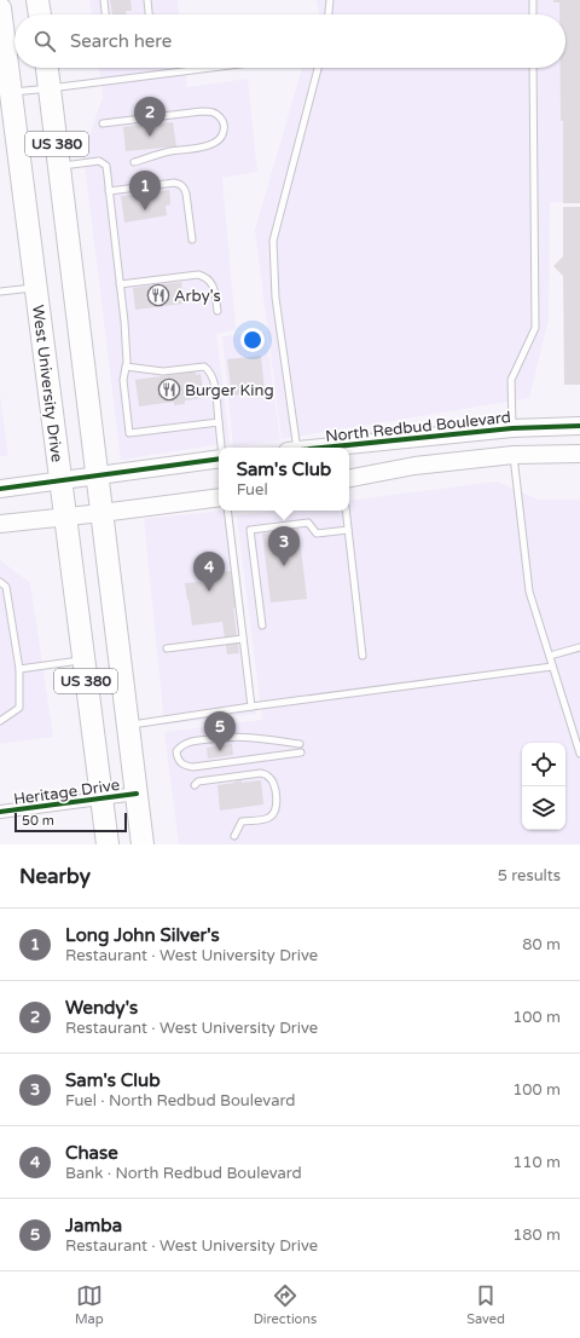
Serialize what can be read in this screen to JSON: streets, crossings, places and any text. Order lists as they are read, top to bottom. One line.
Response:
{"streets":{"highway":["US 380","West University Drive"],"street":["North Redbud Boulevard","Heritage Drive"]},"crossings":[["US 380","Heritage Drive"],["West University Drive","Heritage Drive"]],"places":{"restaurant":["Arby's","Burger King"]},"scale_bar":"50 m","page":{"search":"Search here","pins":["2","1","3","4","5"],"popup":["Sam's Club","Fuel"],"scale":"50 m","heading":["Nearby","5 results"],"list":[{"mark":"1","name":"Long John Silver's","note":"Restaurant · West University Drive","value":"80 m"},{"mark":"2","name":"Wendy's","note":"Restaurant · West University Drive","value":"100 m"},{"mark":"3","name":"Sam's Club","note":"Fuel · North Redbud Boulevard","value":"100 m"},{"mark":"4","name":"Chase","note":"Bank · North Redbud Boulevard","value":"110 m"},{"mark":"5","name":"Jamba","note":"Restaurant · West University Drive","value":"180 m"}],"nav":["Map","Directions","Saved"]}}
